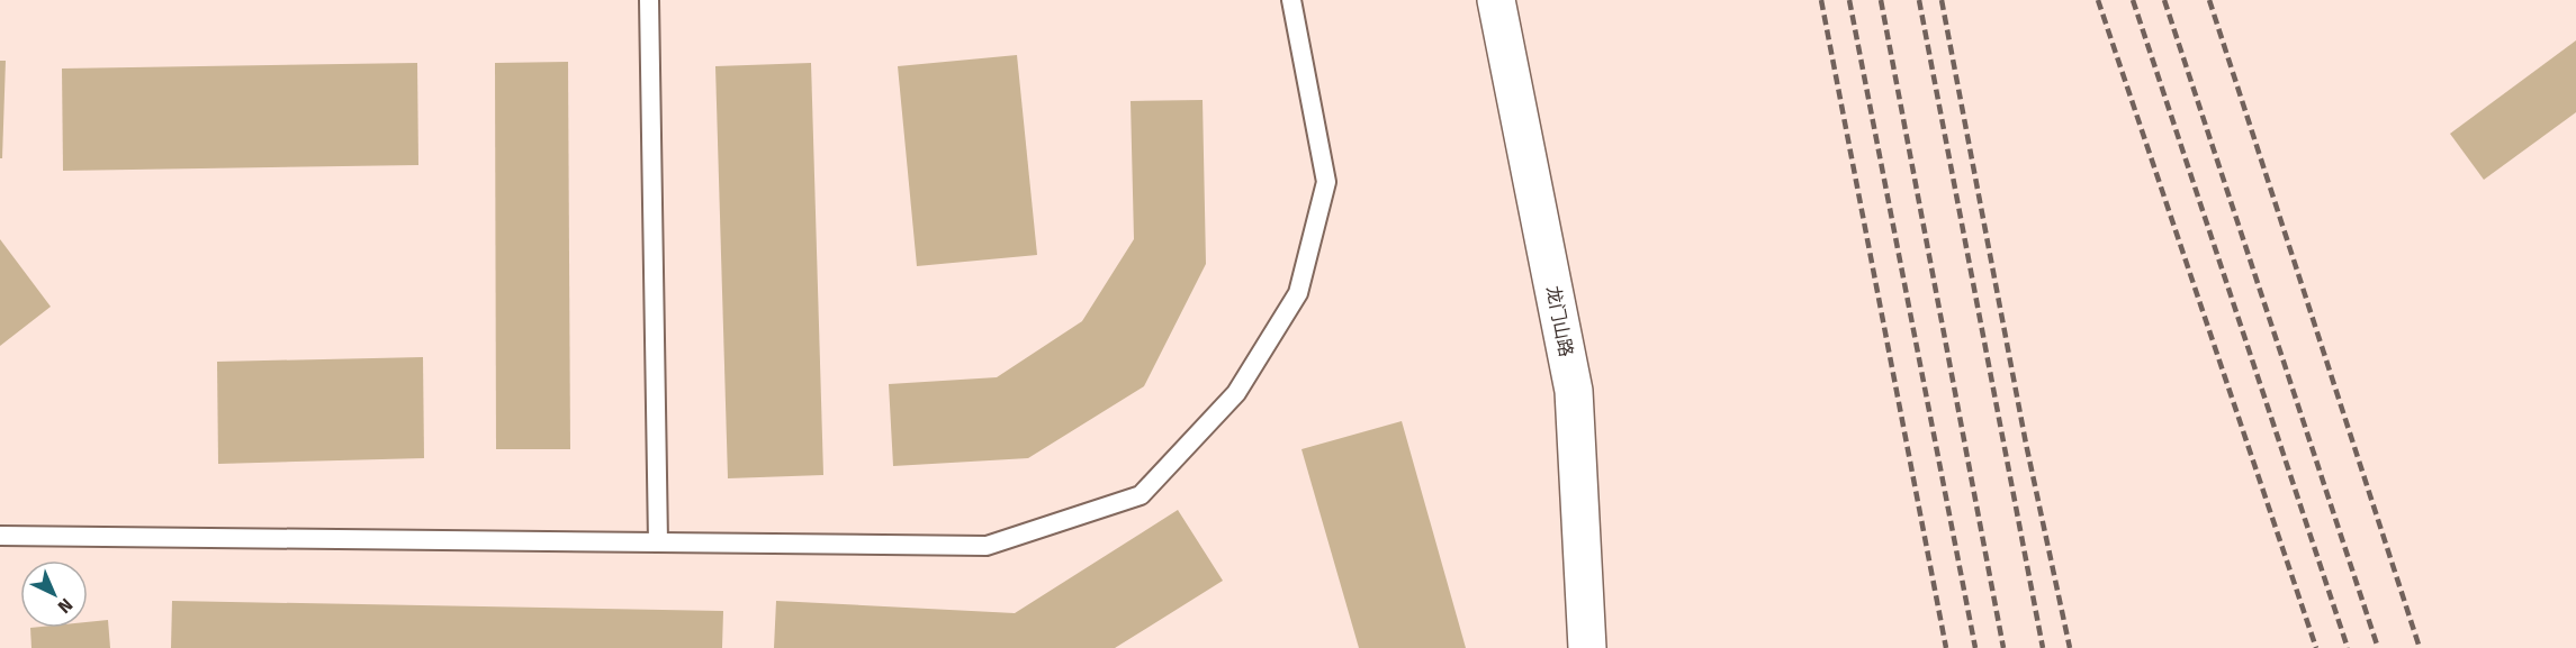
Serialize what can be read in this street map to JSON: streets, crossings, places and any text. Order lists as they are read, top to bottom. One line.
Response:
{"streets":{"street":["龙门山路"]},"north":"bottom right"}
